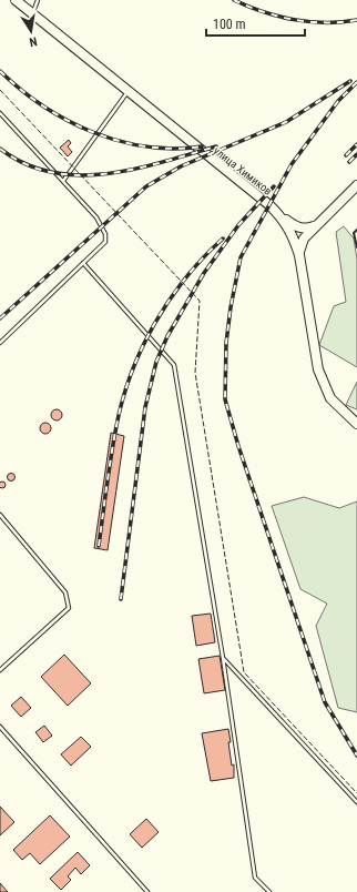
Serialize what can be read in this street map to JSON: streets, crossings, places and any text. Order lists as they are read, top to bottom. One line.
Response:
{"streets":{"street":["улица Химиков"]},"scale_bar":"100 m","north":"bottom"}
